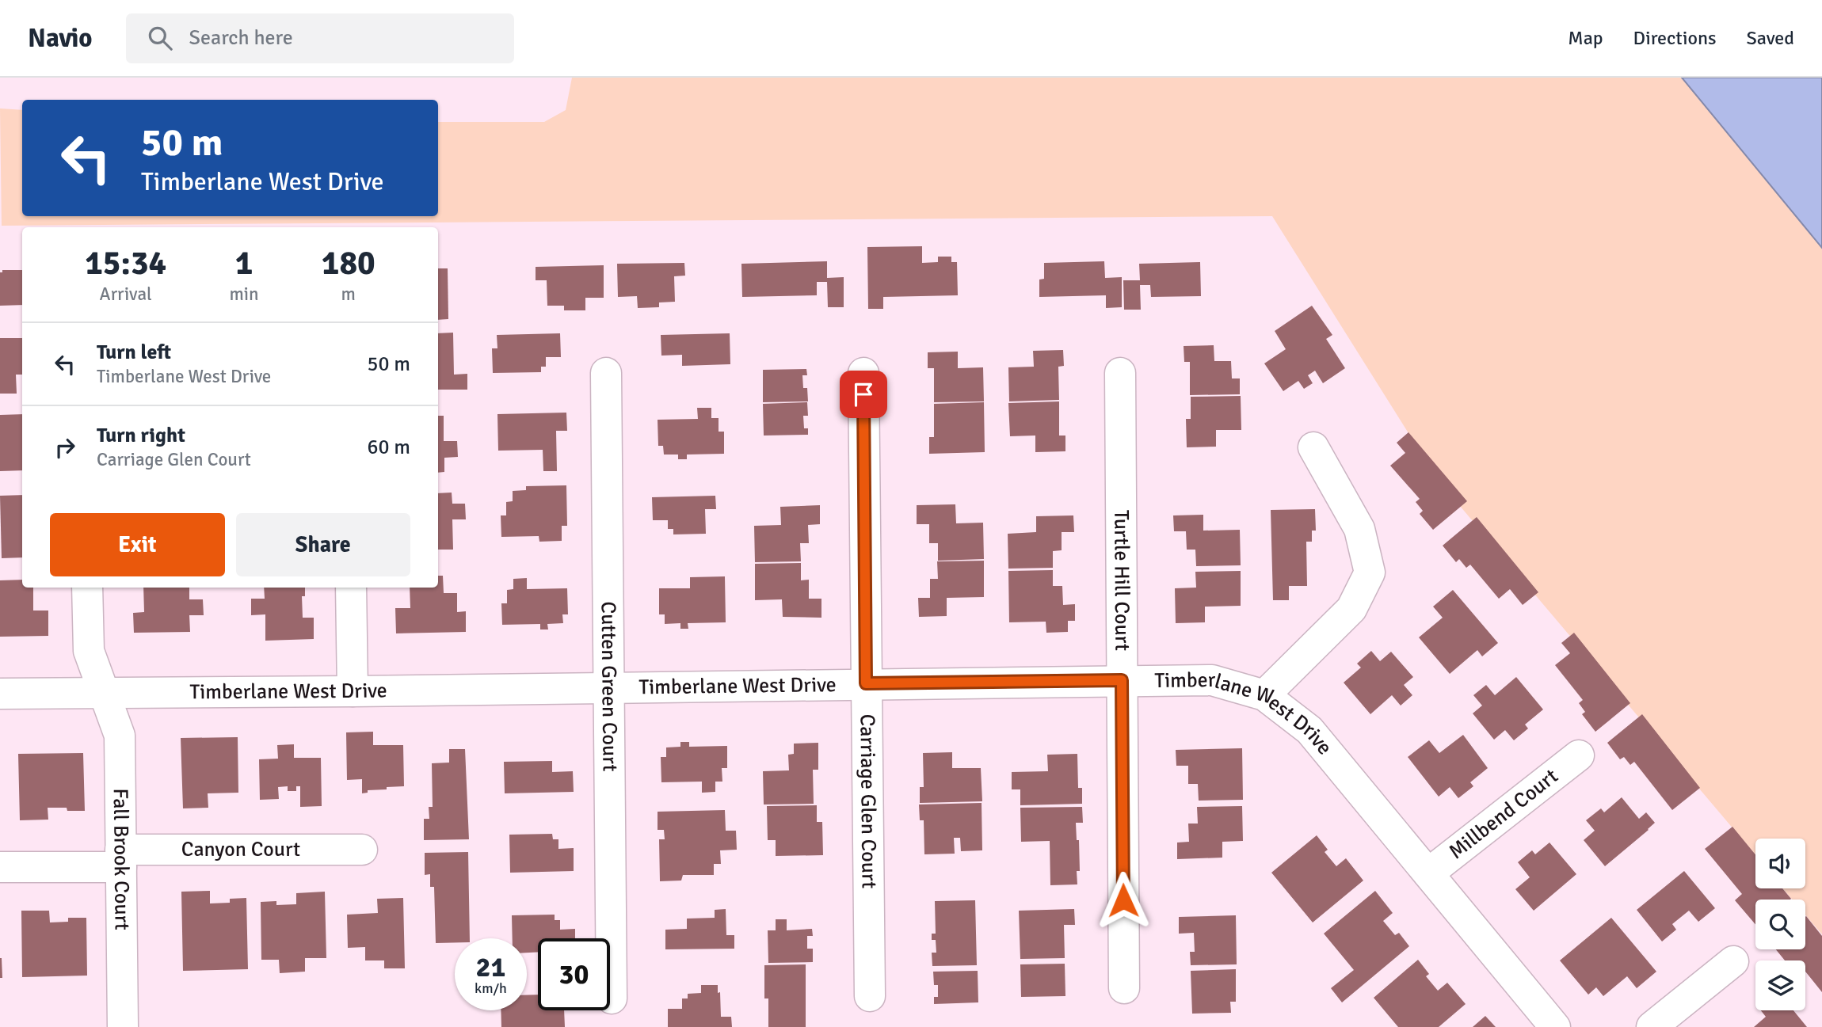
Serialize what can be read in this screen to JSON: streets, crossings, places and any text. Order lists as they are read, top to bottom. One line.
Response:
{"streets":{"street":["Turtle Hill Court","Cutten Green Court","Timberlane West Drive","Carriage Glen Court","Millbend Court","Canyon Court","Fall Brook Court"]},"crossings":[["Turtle Hill Court","Timberlane West Drive"],["Cutten Green Court","Timberlane West Drive"],["Timberlane West Drive","Carriage Glen Court"],["Timberlane West Drive","Millbend Court"],["Timberlane West Drive","Fall Brook Court"],["Canyon Court","Fall Brook Court"]],"page":{"header":"Navio","search":"Search here","nav":["Map","Directions","Saved"],"turn":["50 m","Timberlane West Drive"],"eta":["15:34","Arrival","1","min","180","m"],"list":[{"name":"Turn left","note":"Timberlane West Drive","value":"50 m"},{"name":"Turn right","note":"Carriage Glen Court","value":"60 m"}],"buttons":["Exit","Share"],"speed":"21 km/h","limit":"30"}}
